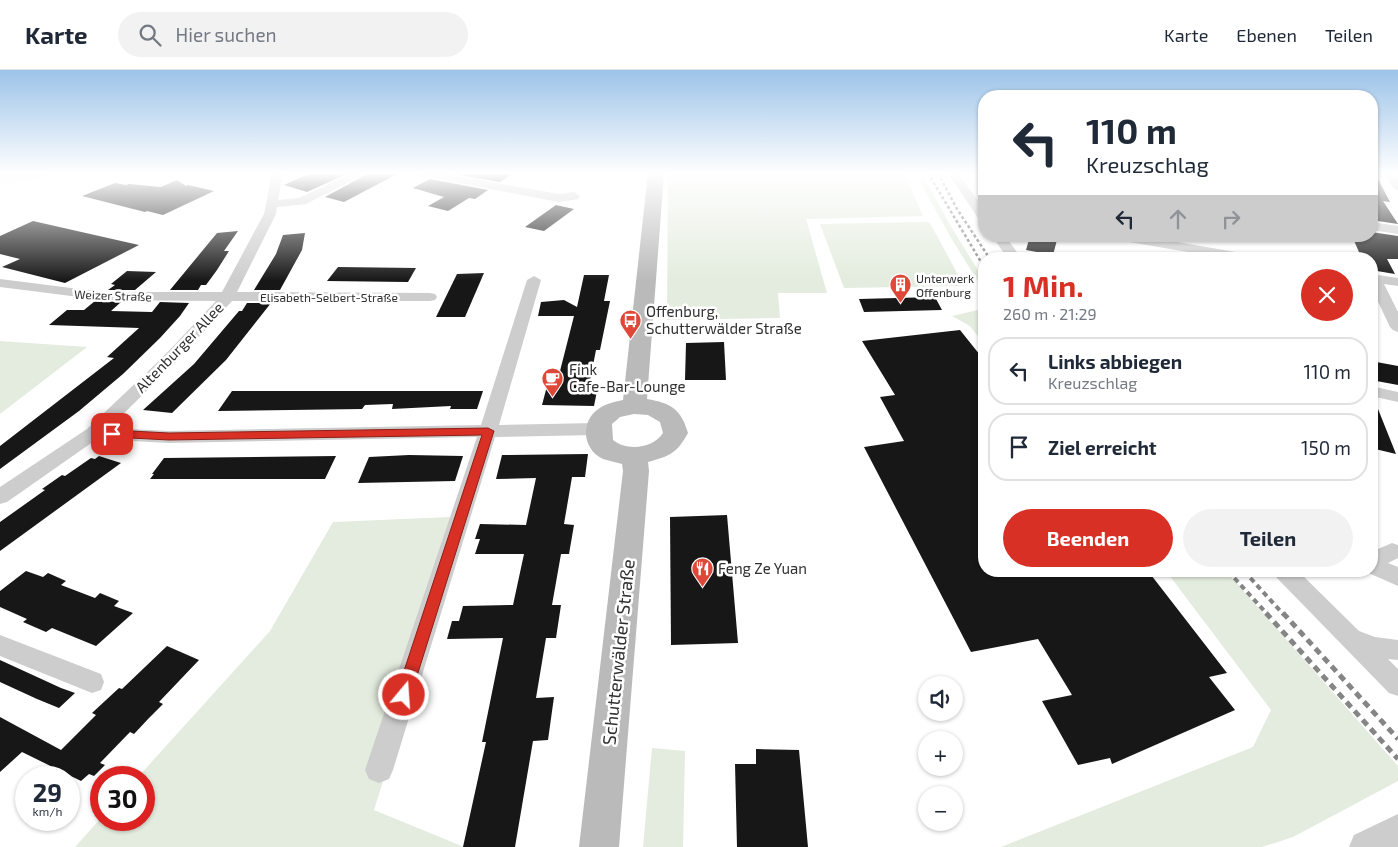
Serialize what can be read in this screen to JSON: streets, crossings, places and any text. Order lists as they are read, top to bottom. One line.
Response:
{"streets":{"main road":["Schutterwälder Straße"],"street":["Weizer Straße","Elisabeth-Selbert-Straße","Altenburger Allee"]},"crossings":[["Weizer Straße","Elisabeth-Selbert-Straße"],["Weizer Straße","Altenburger Allee"],["Elisabeth-Selbert-Straße","Altenburger Allee"]],"places":{"building":["Unterwerk Offenburg"],"bus stop":["Offenburg, Schutterwälder Straße"],"cafe":["Fink Cafe-Bar-Lounge"],"restaurant":["Feng Ze Yuan"]},"page":{"header":"Karte","search":"Hier suchen","nav":["Karte","Ebenen","Teilen"],"turn":["110 m","Kreuzschlag"],"heading":["1 Min.","260 m · 21:29"],"list":[{"name":"Links abbiegen","note":"Kreuzschlag","value":"110 m"},{"name":"Ziel erreicht","value":"150 m"}],"buttons":["Beenden","Teilen"],"map_buttons":["+","−"],"speed":"29 km/h","limit":"30"}}
